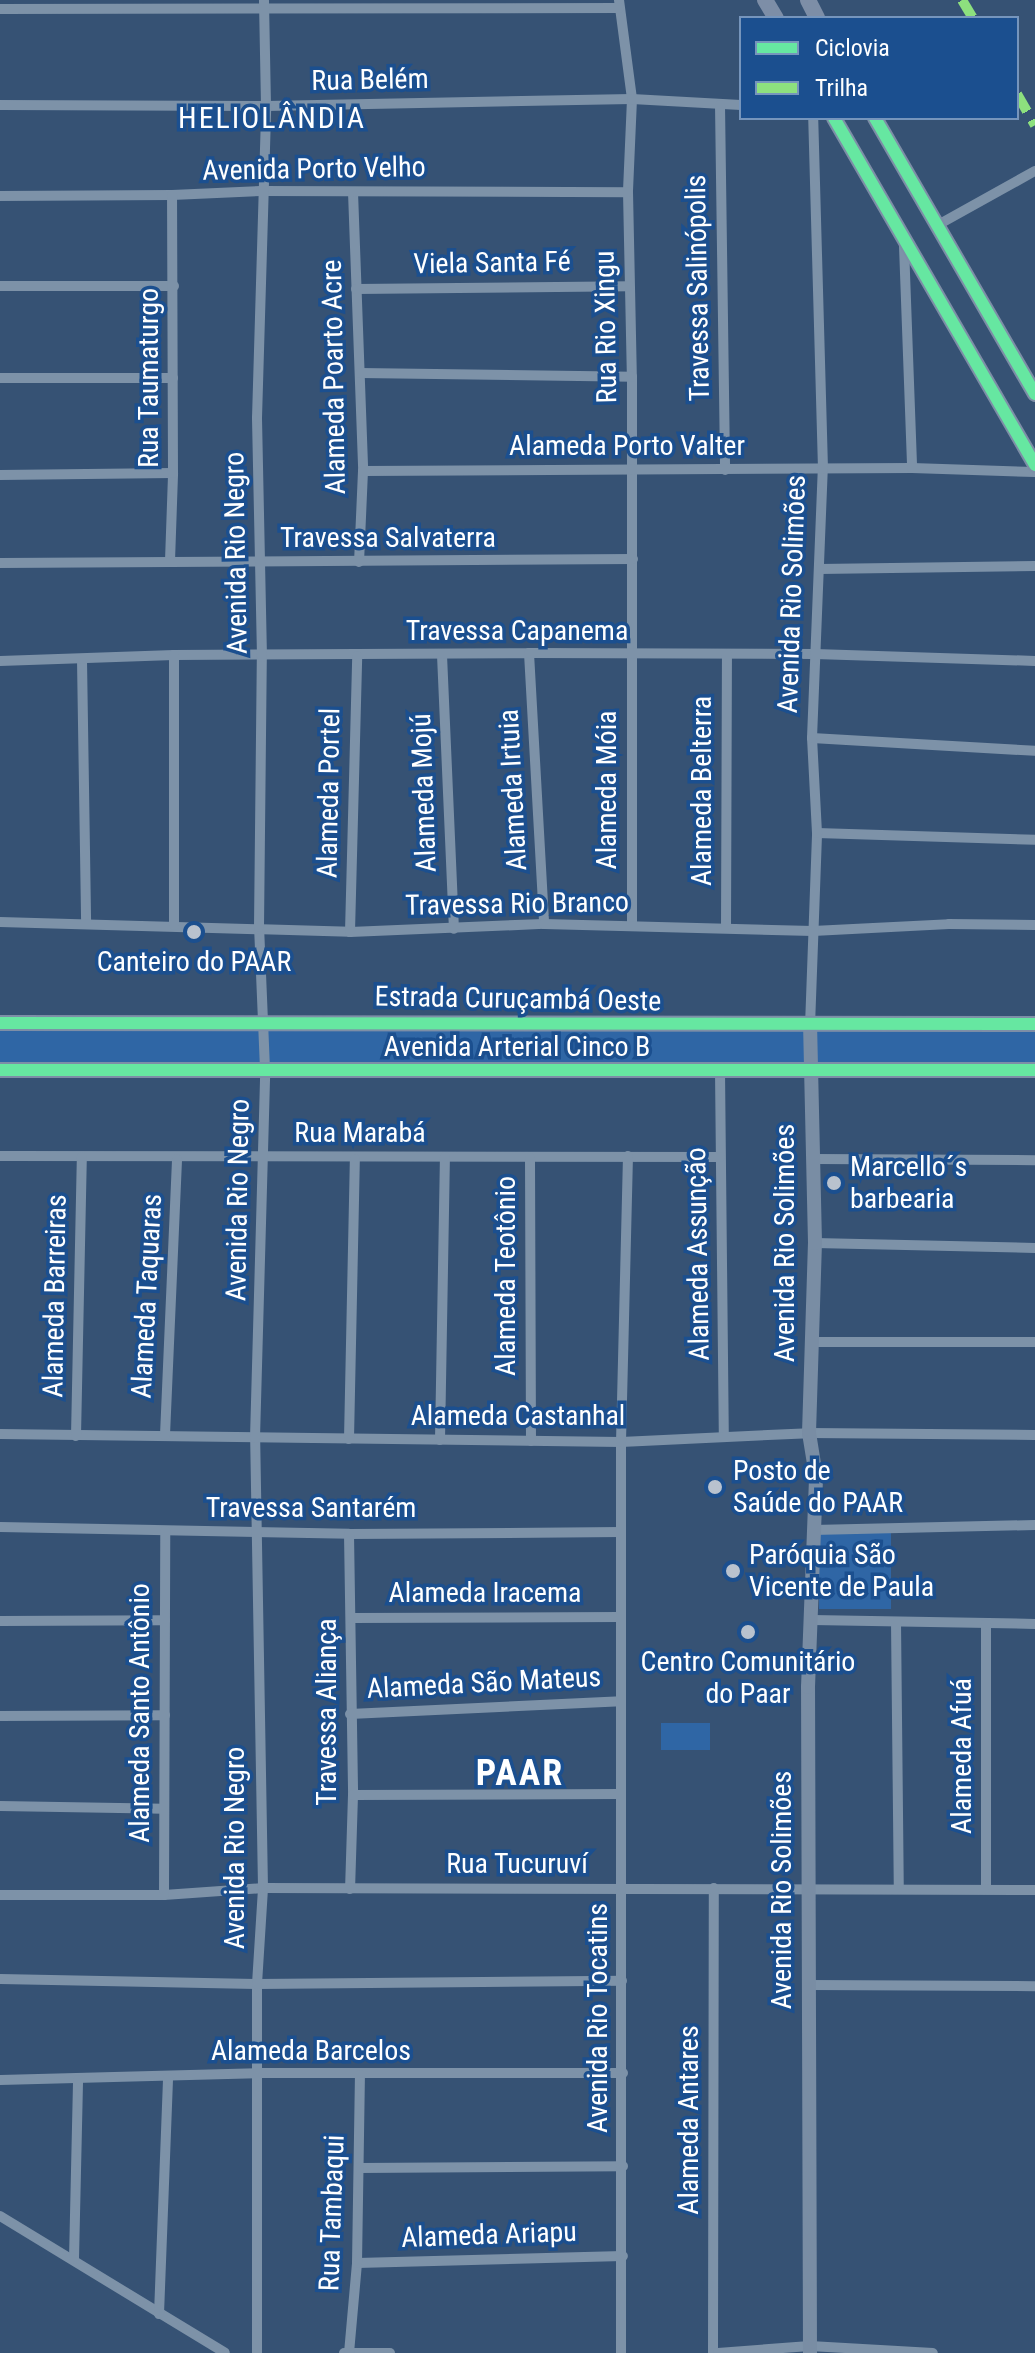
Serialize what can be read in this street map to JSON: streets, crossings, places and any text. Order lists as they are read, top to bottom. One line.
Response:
{"streets":{"main road":["Avenida Rio Solimões","Estrada Curuçambá Oeste","Avenida Arterial Cinco B"],"street":["Rua Belém","Avenida Porto Velho","Viela Santa Fé","Travessa Salinópolis","Rua Rio Xingu","Alameda Poarto Acre","Rua Taumaturgo","Alameda Porto Valter","Travessa Salvaterra","Avenida Rio Negro","Travessa Capanema","Alameda Irtuia","Alameda Móia","Alameda Belterra","Alameda Portel","Alameda Mojú","Travessa Rio Branco","Rua Marabá","Alameda Assunção","Alameda Teotônio","Alameda Barreiras","Alameda Taquaras","Alameda Castanhal","Travessa Santarém","Alameda Iracema","Alameda São Mateus","Travessa Aliança","Alameda Santo Antônio","Alameda Afuá","Rua Tucuruví","Avenida Rio Tocatins","Alameda Barcelos","Alameda Antares","Rua Tambaqui","Alameda Ariapu"]},"crossings":[["Rua Belém","Travessa Salinópolis"],["Rua Belém","Rua Rio Xingu"],["Rua Belém","Avenida Rio Negro"],["Avenida Porto Velho","Rua Rio Xingu"],["Avenida Porto Velho","Alameda Poarto Acre"],["Avenida Porto Velho","Rua Taumaturgo"],["Avenida Porto Velho","Avenida Rio Negro"],["Viela Santa Fé","Rua Rio Xingu"],["Viela Santa Fé","Alameda Poarto Acre"],["Travessa Salinópolis","Alameda Porto Valter"],["Rua Rio Xingu","Alameda Porto Valter"],["Rua Rio Xingu","Travessa Salvaterra"],["Rua Rio Xingu","Travessa Capanema"],["Rua Rio Xingu","Alameda Móia"],["Alameda Poarto Acre","Alameda Porto Valter"],["Alameda Poarto Acre","Travessa Salvaterra"],["Rua Taumaturgo","Travessa Salvaterra"],["Alameda Porto Valter","Avenida Rio Solimões"],["Travessa Salvaterra","Avenida Rio Negro"],["Avenida Rio Negro","Travessa Capanema"],["Avenida Rio Negro","Travessa Rio Branco"],["Avenida Rio Negro","Estrada Curuçambá Oeste"],["Avenida Rio Negro","Avenida Arterial Cinco B"],["Avenida Rio Negro","Rua Marabá"],["Avenida Rio Negro","Alameda Castanhal"],["Avenida Rio Negro","Travessa Santarém"],["Avenida Rio Negro","Rua Tucuruví"],["Avenida Rio Negro","Alameda Barcelos"],["Avenida Rio Solimões","Travessa Capanema"],["Avenida Rio Solimões","Travessa Rio Branco"],["Avenida Rio Solimões","Estrada Curuçambá Oeste"],["Avenida Rio Solimões","Avenida Arterial Cinco B"],["Avenida Rio Solimões","Alameda Castanhal"],["Avenida Rio Solimões","Rua Tucuruví"],["Travessa Capanema","Alameda Irtuia"],["Travessa Capanema","Alameda Móia"],["Travessa Capanema","Alameda Belterra"],["Travessa Capanema","Alameda Portel"],["Travessa Capanema","Alameda Mojú"],["Alameda Irtuia","Travessa Rio Branco"],["Alameda Móia","Travessa Rio Branco"],["Alameda Belterra","Travessa Rio Branco"],["Alameda Portel","Travessa Rio Branco"],["Alameda Mojú","Travessa Rio Branco"],["Avenida Arterial Cinco B","Alameda Assunção"],["Rua Marabá","Alameda Assunção"],["Rua Marabá","Alameda Teotônio"],["Rua Marabá","Alameda Barreiras"],["Rua Marabá","Alameda Taquaras"],["Rua Marabá","Avenida Rio Tocatins"],["Alameda Assunção","Alameda Castanhal"],["Alameda Teotônio","Alameda Castanhal"],["Alameda Barreiras","Alameda Castanhal"],["Alameda Taquaras","Alameda Castanhal"],["Alameda Castanhal","Avenida Rio Tocatins"],["Travessa Santarém","Travessa Aliança"],["Travessa Santarém","Alameda Santo Antônio"],["Travessa Santarém","Avenida Rio Tocatins"],["Alameda Iracema","Travessa Aliança"],["Alameda Iracema","Avenida Rio Tocatins"],["Alameda São Mateus","Travessa Aliança"],["Alameda São Mateus","Avenida Rio Tocatins"],["Travessa Aliança","Rua Tucuruví"],["Alameda Santo Antônio","Rua Tucuruví"],["Alameda Afuá","Rua Tucuruví"],["Rua Tucuruví","Avenida Rio Tocatins"],["Rua Tucuruví","Alameda Antares"],["Avenida Rio Tocatins","Alameda Barcelos"],["Avenida Rio Tocatins","Alameda Ariapu"],["Alameda Barcelos","Rua Tambaqui"],["Rua Tambaqui","Alameda Ariapu"]],"districts":["HELIOLÂNDIA","PAAR"],"places":["Canteiro do PAAR","Marcello´s barbearia","Posto de Saúde do PAAR","Paróquia São Vicente de Paula","Centro Comunitário do Paar"],"legend":["Ciclovia","Trilha"]}
